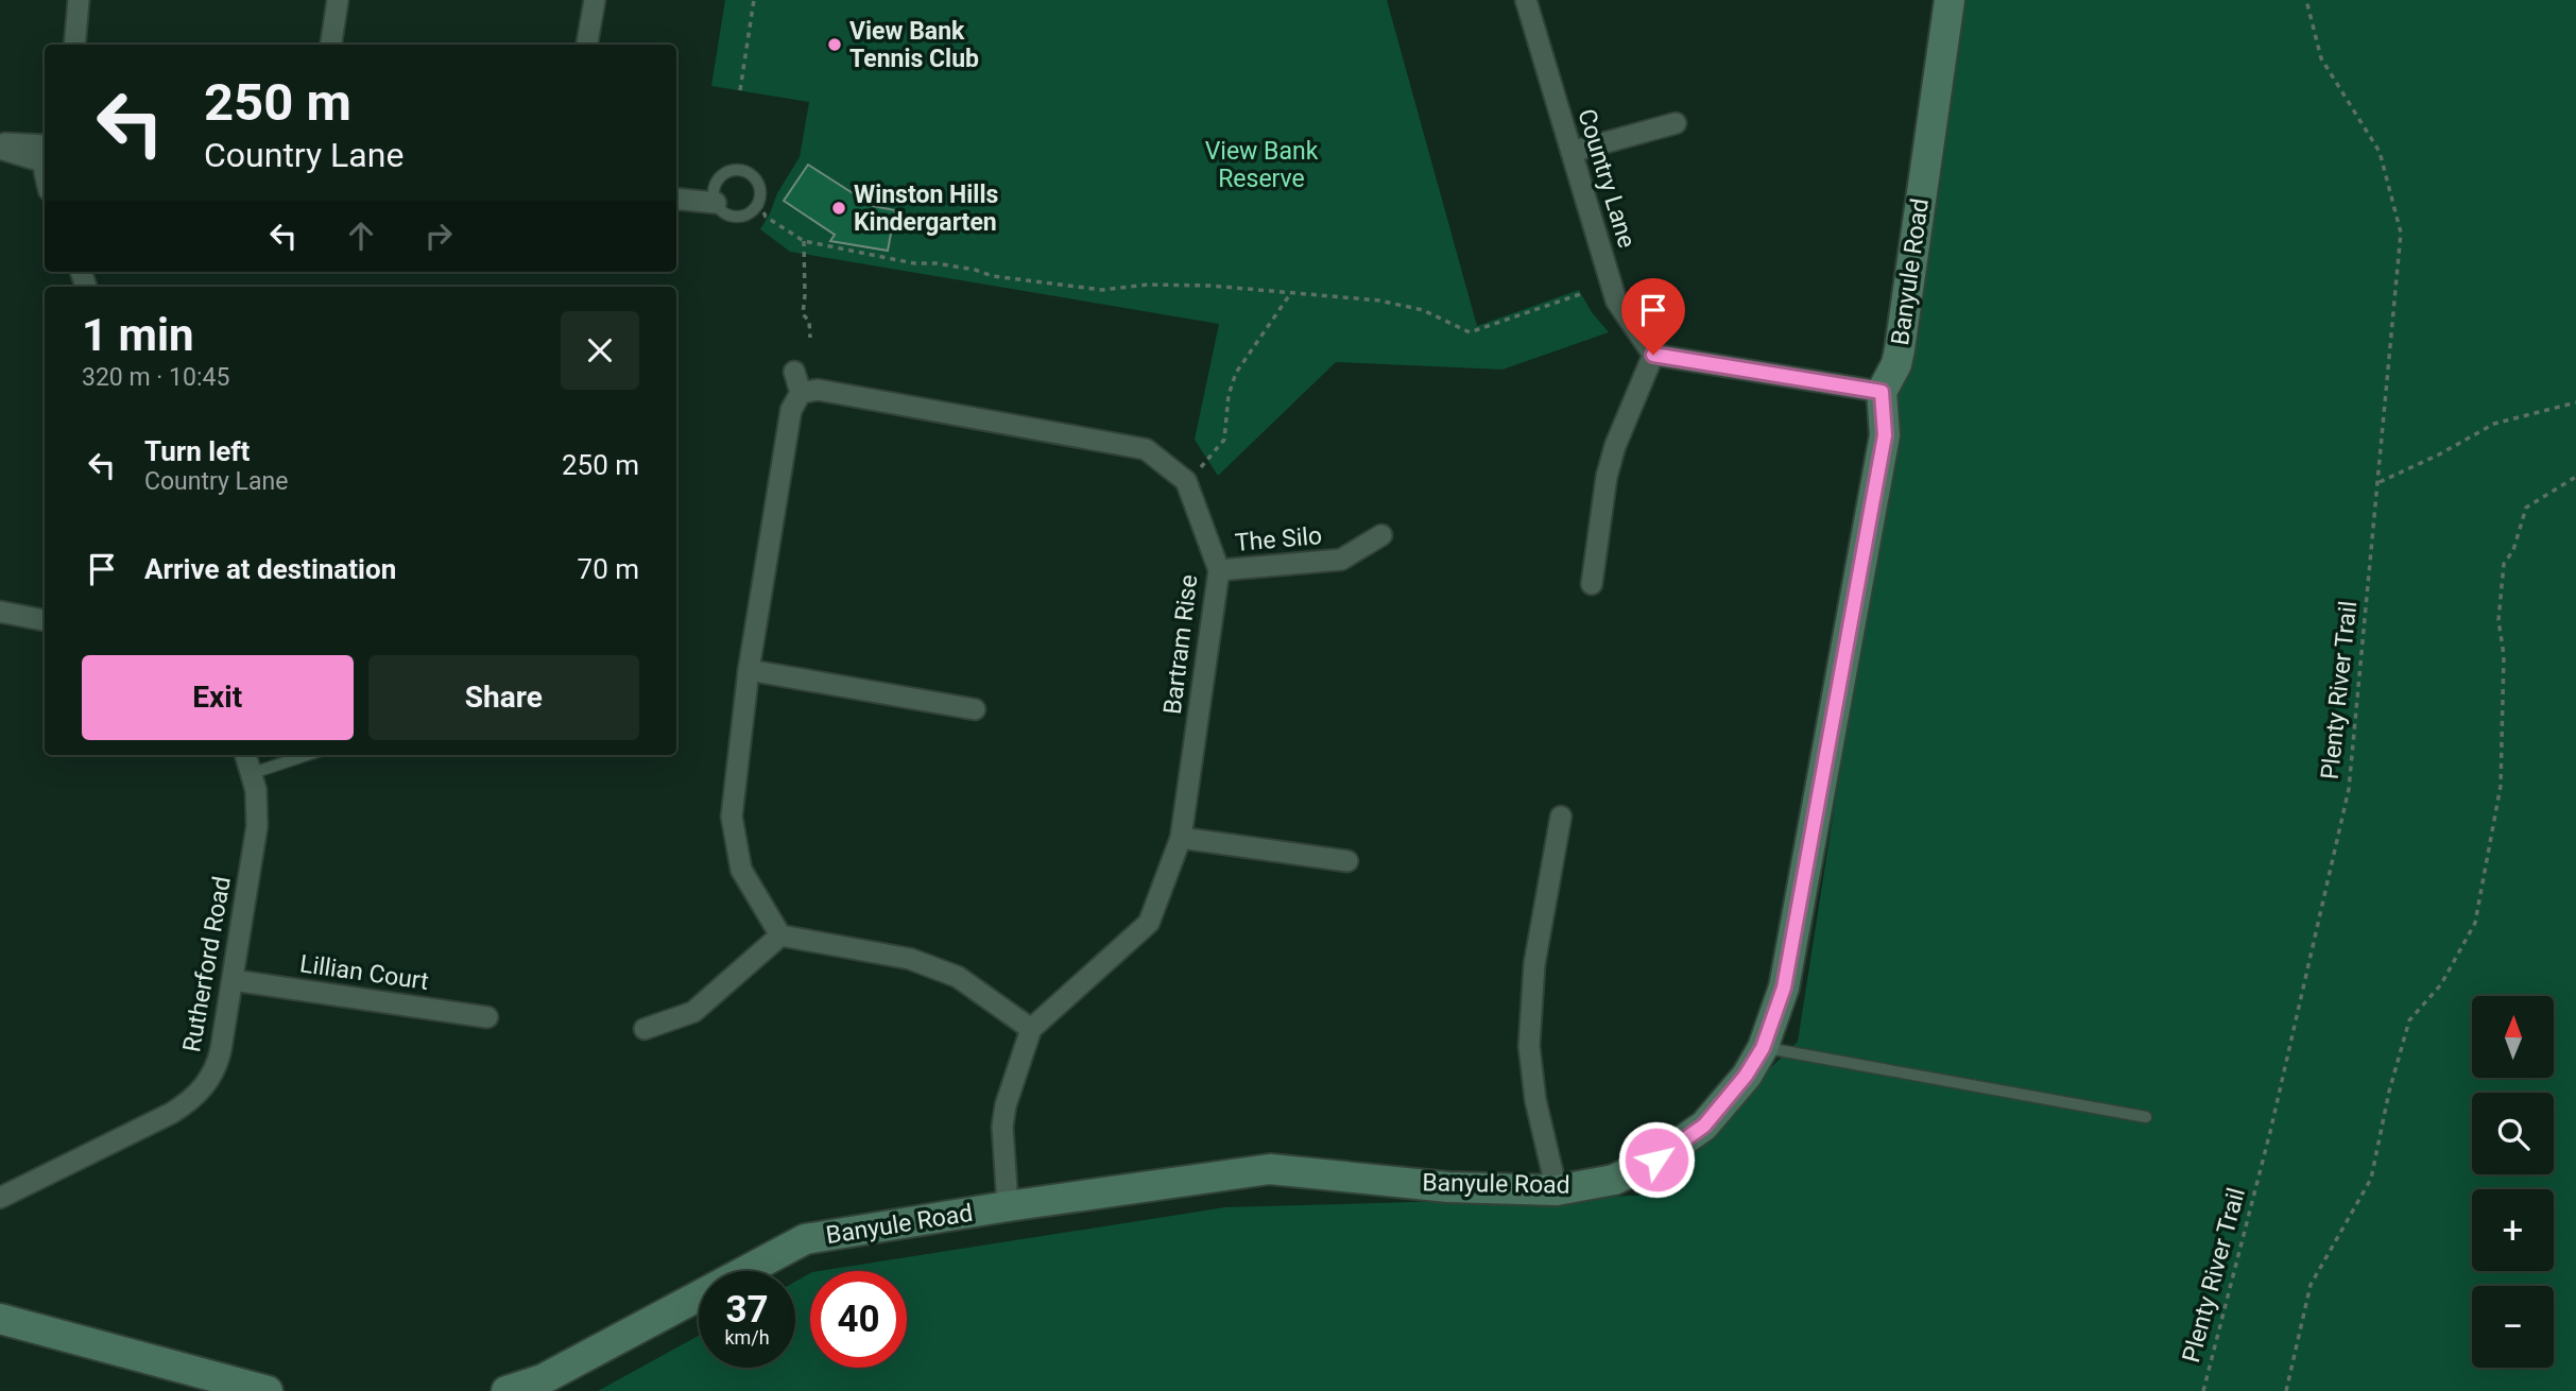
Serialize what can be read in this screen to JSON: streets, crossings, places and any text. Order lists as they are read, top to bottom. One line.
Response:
{"streets":{"street":["Country Lane","Banyule Road","The Silo","Bartram Rise","Rutherford Road","Lillian Court"],"path":["Plenty River Trail"]},"crossings":[["Banyule Road","Bartram Rise"],["The Silo","Bartram Rise"],["Rutherford Road","Lillian Court"]],"parks":["View Bank Reserve"],"places":["View Bank Tennis Club","Winston Hills Kindergarten"],"north":"top","page":{"turn":["250 m","Country Lane"],"heading":["1 min","320 m · 10:45"],"list":[{"name":"Turn left","note":"Country Lane","value":"250 m"},{"name":"Arrive at destination","value":"70 m"}],"buttons":["Exit","Share"],"map_buttons":["+","−"],"speed":"37 km/h","limit":"40"}}
